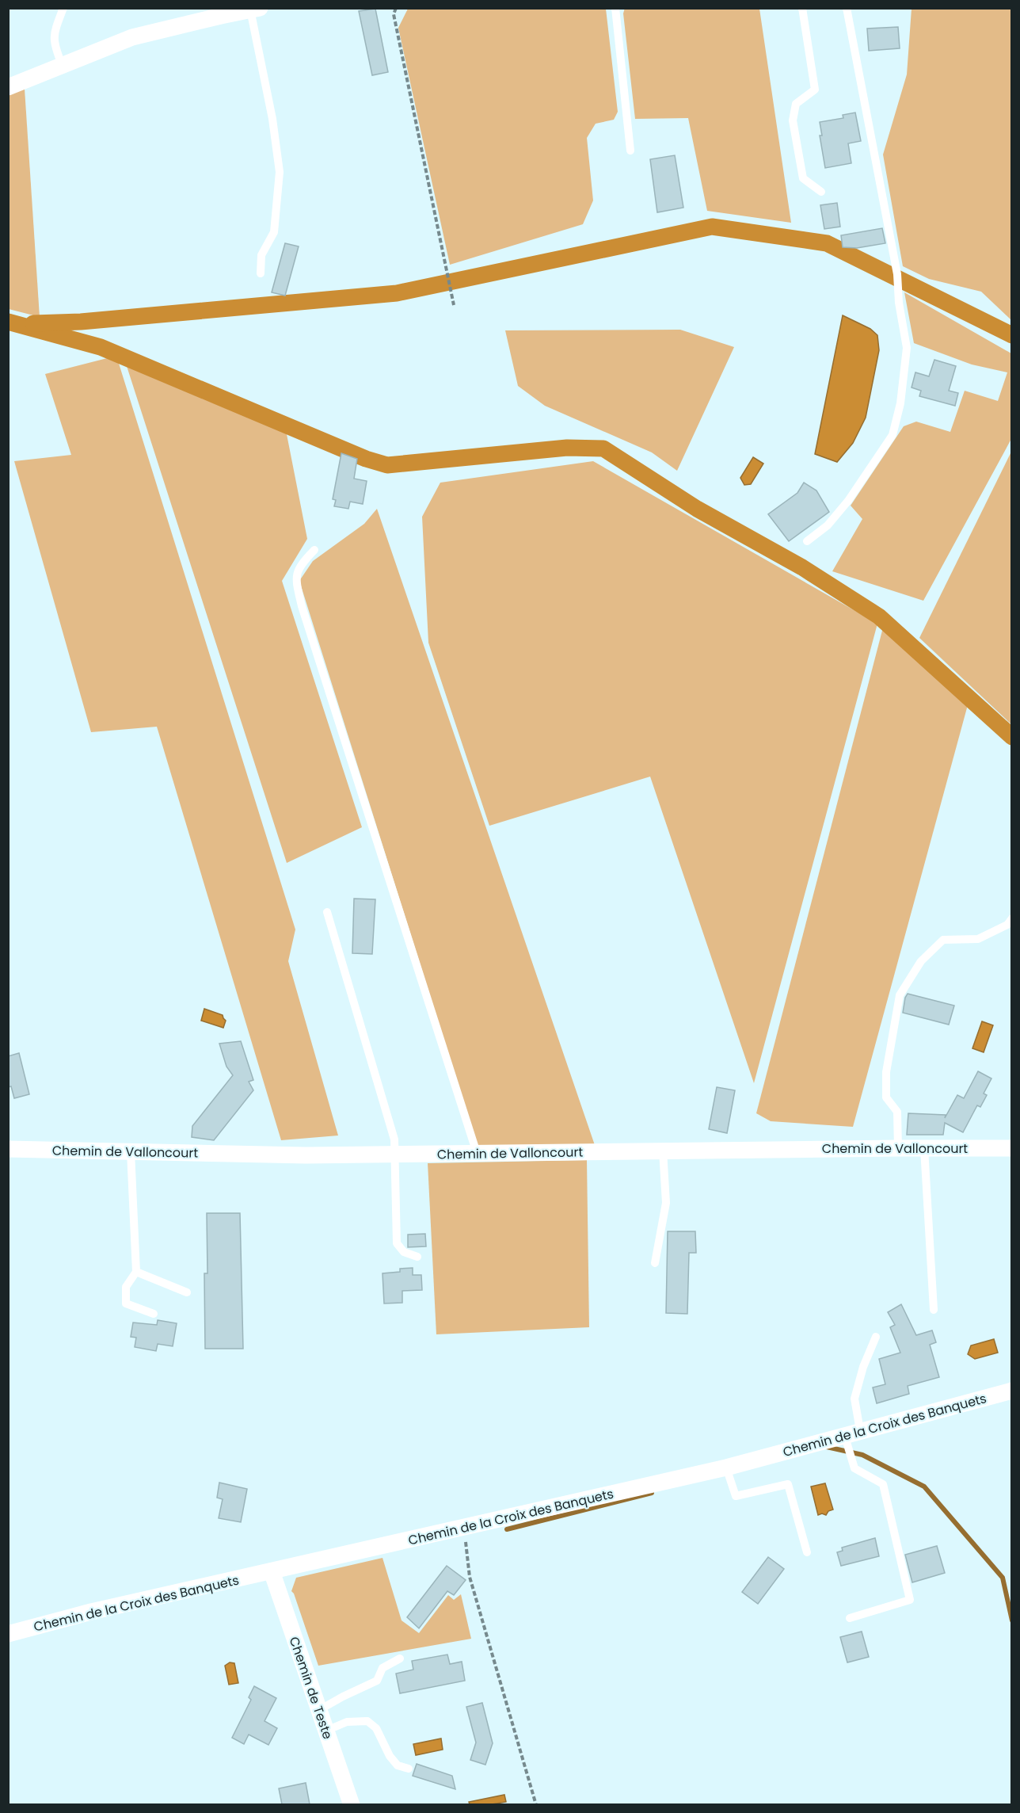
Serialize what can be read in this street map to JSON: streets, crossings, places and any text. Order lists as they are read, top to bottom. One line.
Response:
{"streets":{"street":["Chemin de Valloncourt","Chemin de la Croix des Banquets","Chemin de Teste"]},"crossings":[["Chemin de la Croix des Banquets","Chemin de Teste"]]}
